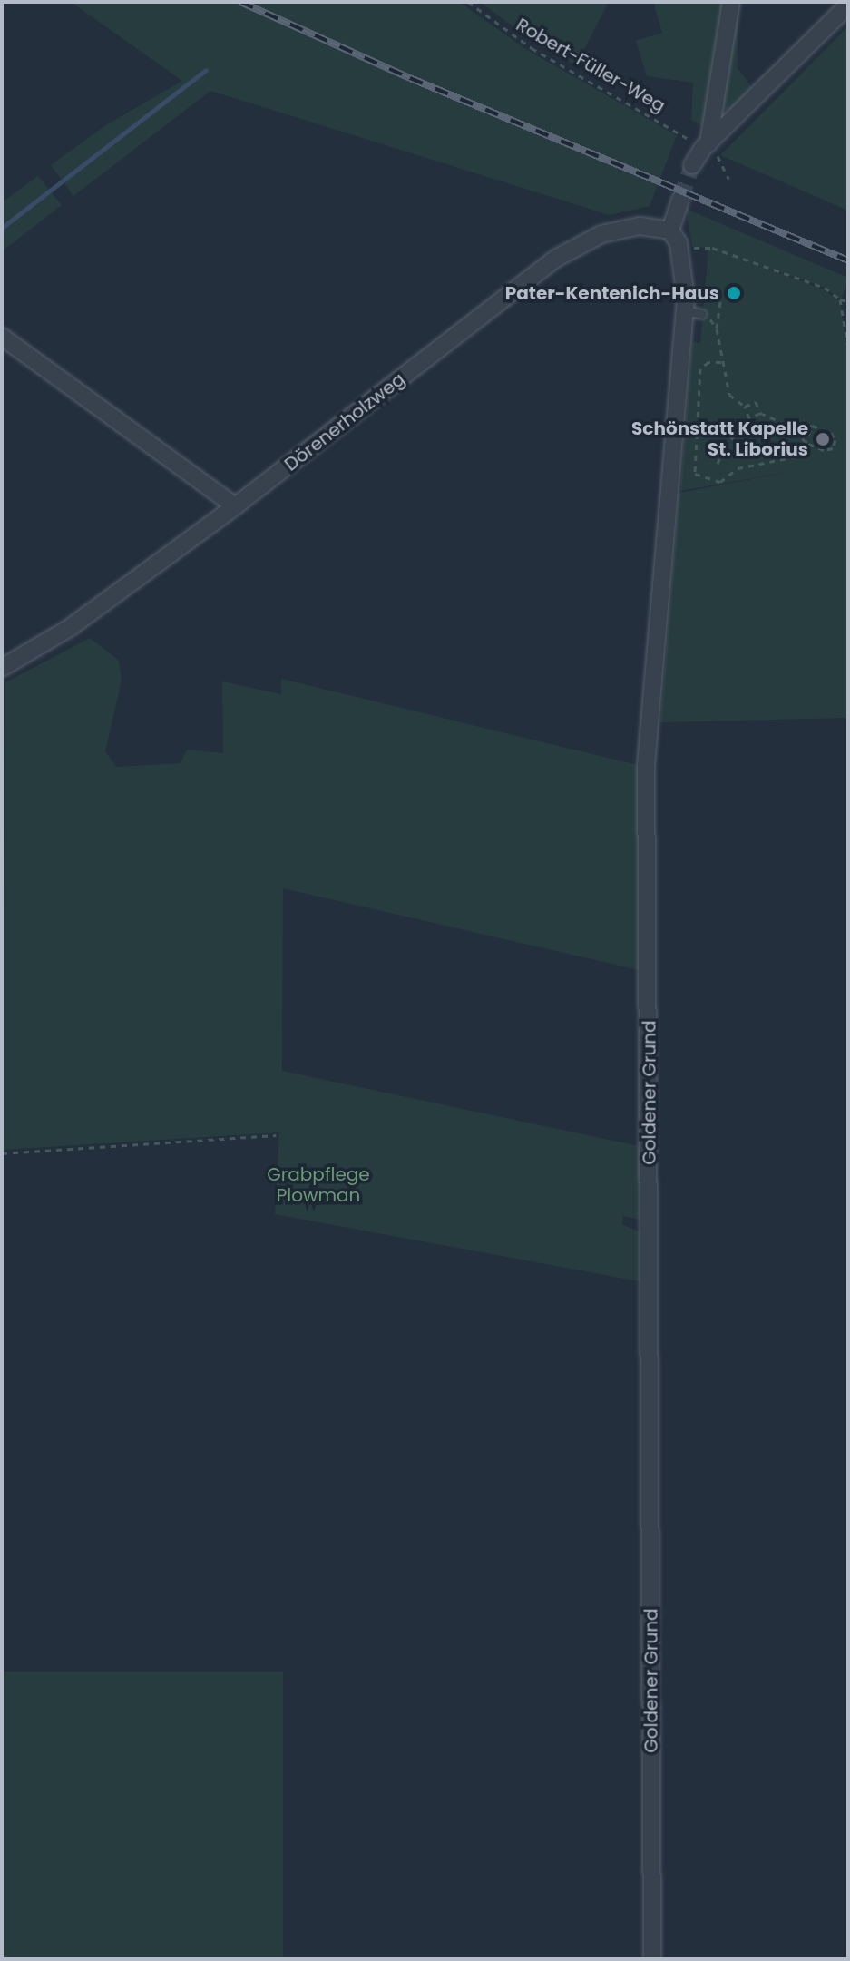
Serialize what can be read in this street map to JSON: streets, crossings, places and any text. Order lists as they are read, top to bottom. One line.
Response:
{"streets":{"street":["Dörenerholzweg","Goldener Grund"],"path":["Robert-Füller-Weg"]},"crossings":[["Dörenerholzweg","Goldener Grund"]],"parks":["Grabpflege Plowman"],"places":["Pater-Kentenich-Haus","Schönstatt Kapelle St. Liborius"]}
